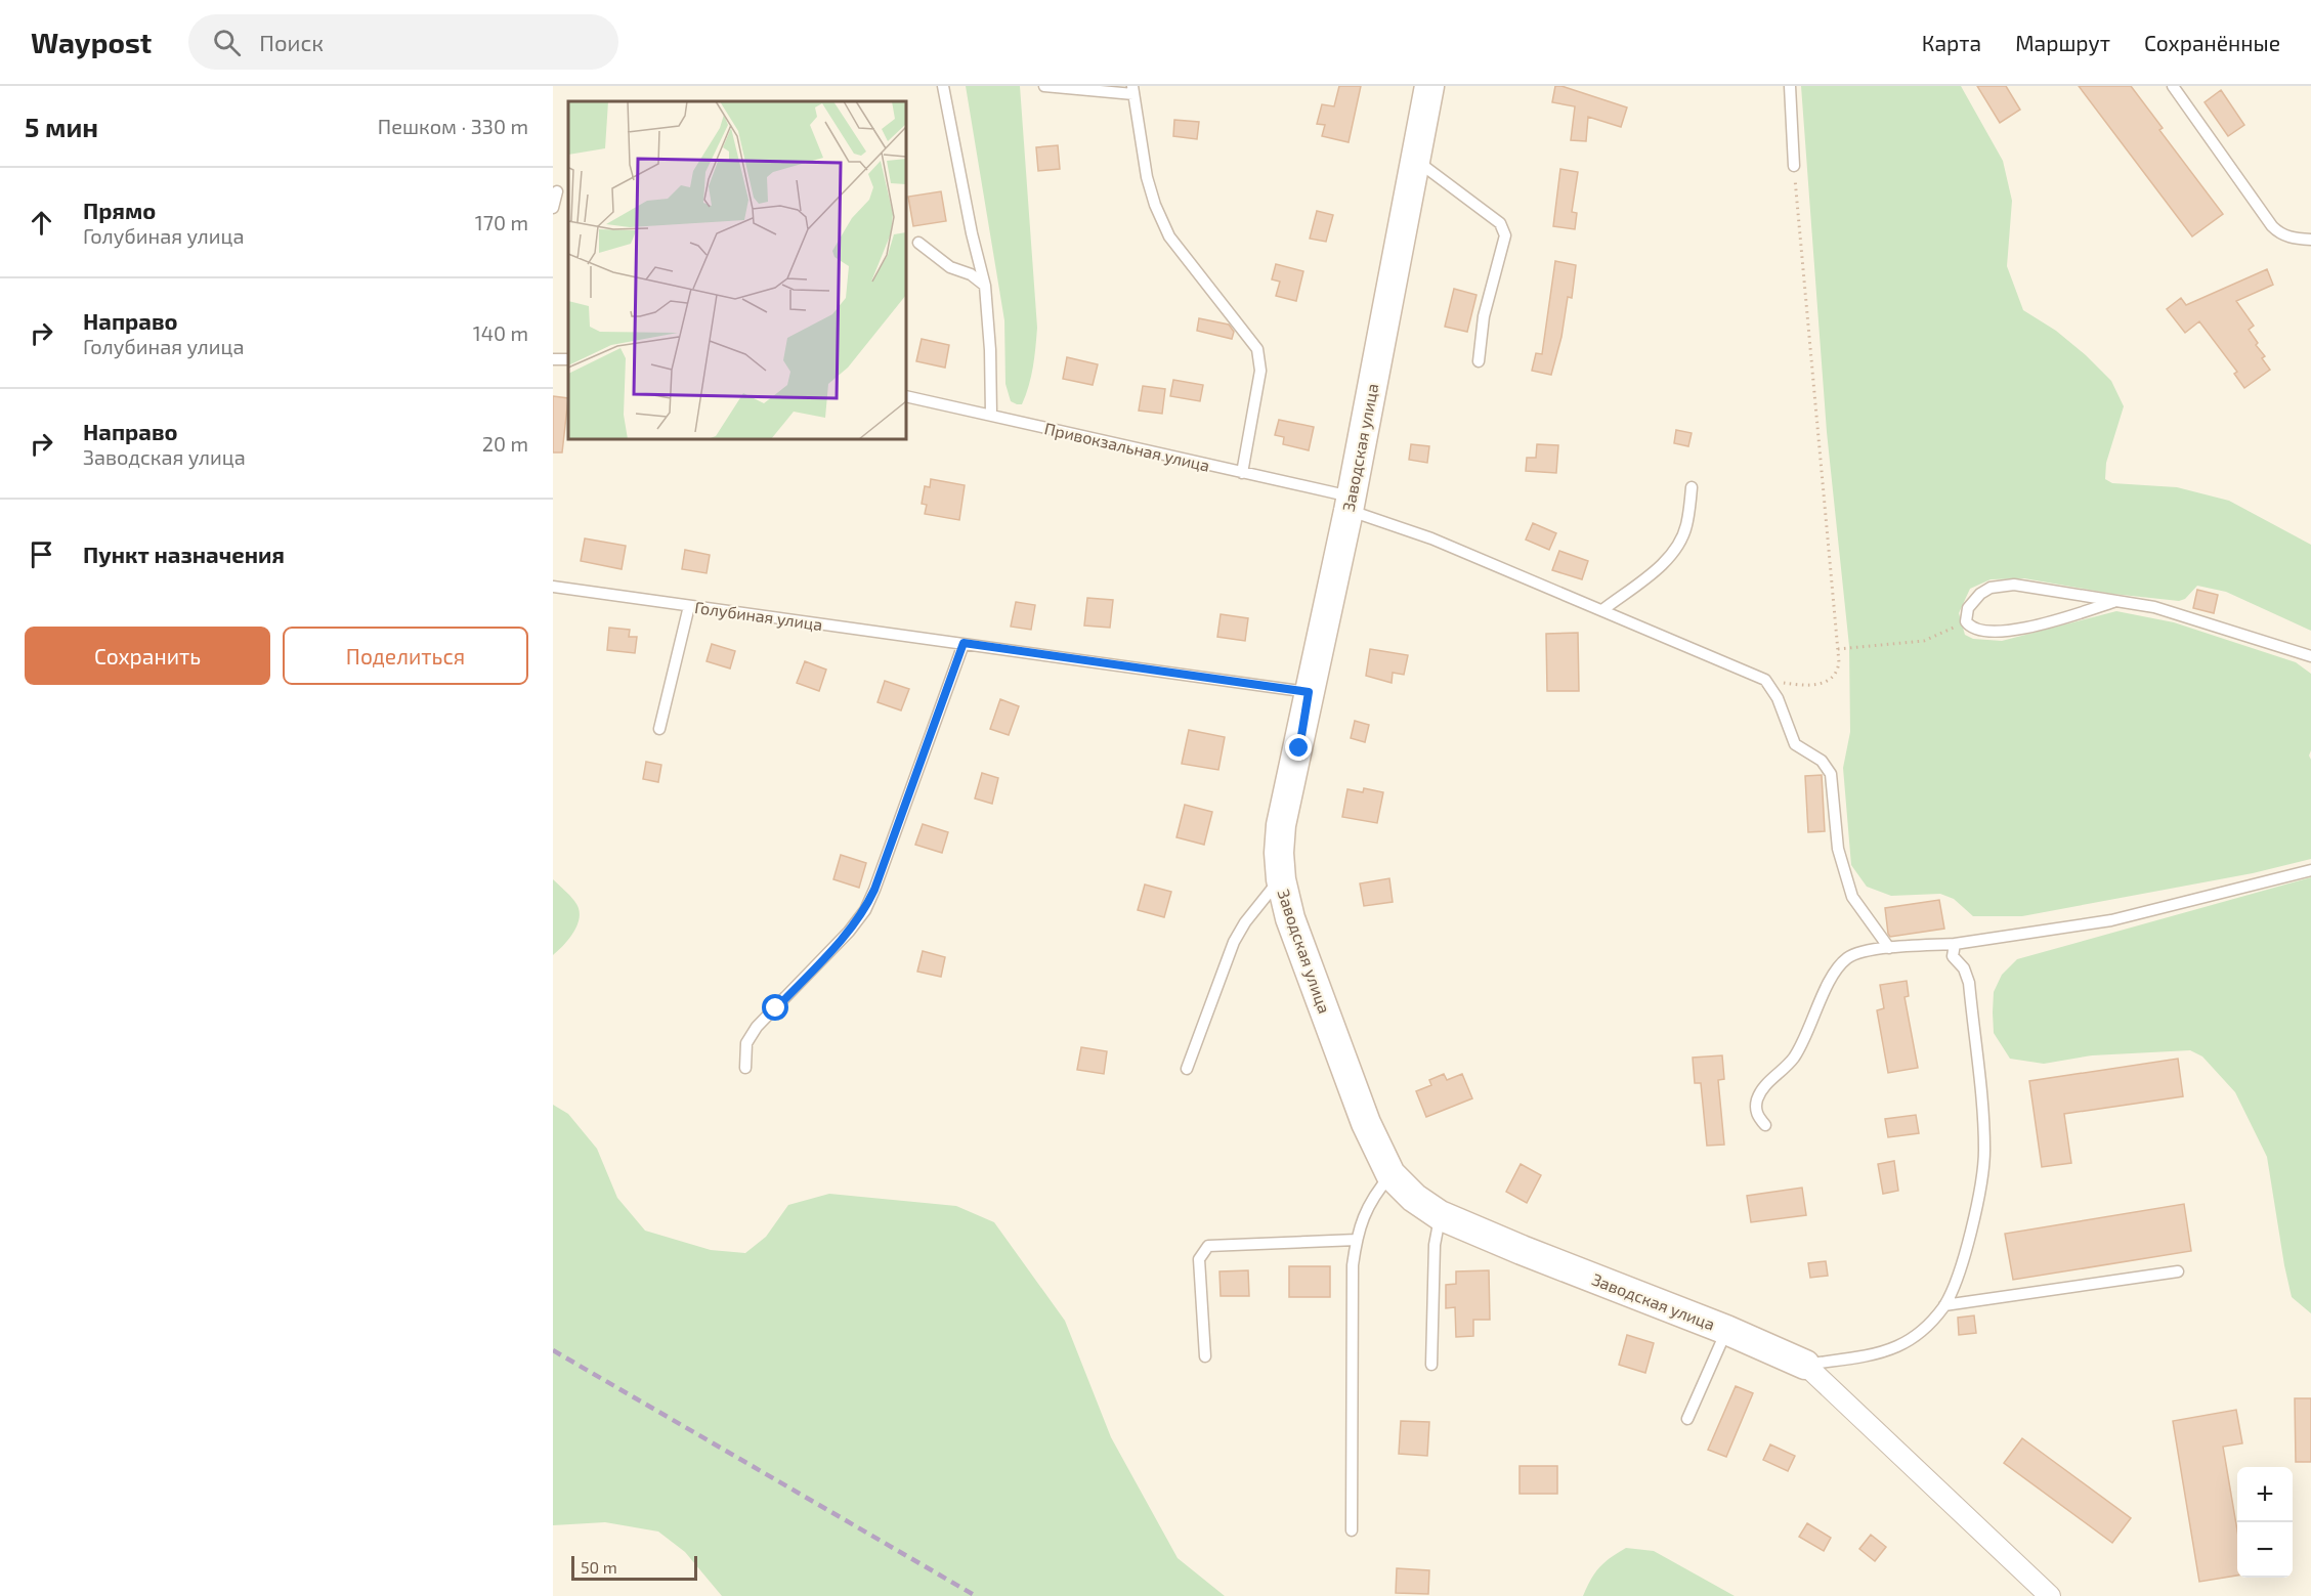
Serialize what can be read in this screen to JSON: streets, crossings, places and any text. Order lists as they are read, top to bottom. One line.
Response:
{"streets":{"street":["Заводская улица"],"lane":["Привокзальная улица","Голубиная улица"]},"crossings":[["Привокзальная улица","Заводская улица"],["Заводская улица","Голубиная улица"]],"scale_bar":"50 m","page":{"header":"Waypost","search":"Поиск","nav":["Карта","Маршрут","Сохранённые"],"heading":["5 мин","Пешком · 330 m"],"list":[["Прямо","Голубиная улица","170 m"],["Направо","Голубиная улица","140 m"],["Направо","Заводская улица","20 m"],"Пункт назначения"],"buttons":["Сохранить","Поделиться"],"map_buttons":["+","−"],"scale":"50 m"}}
